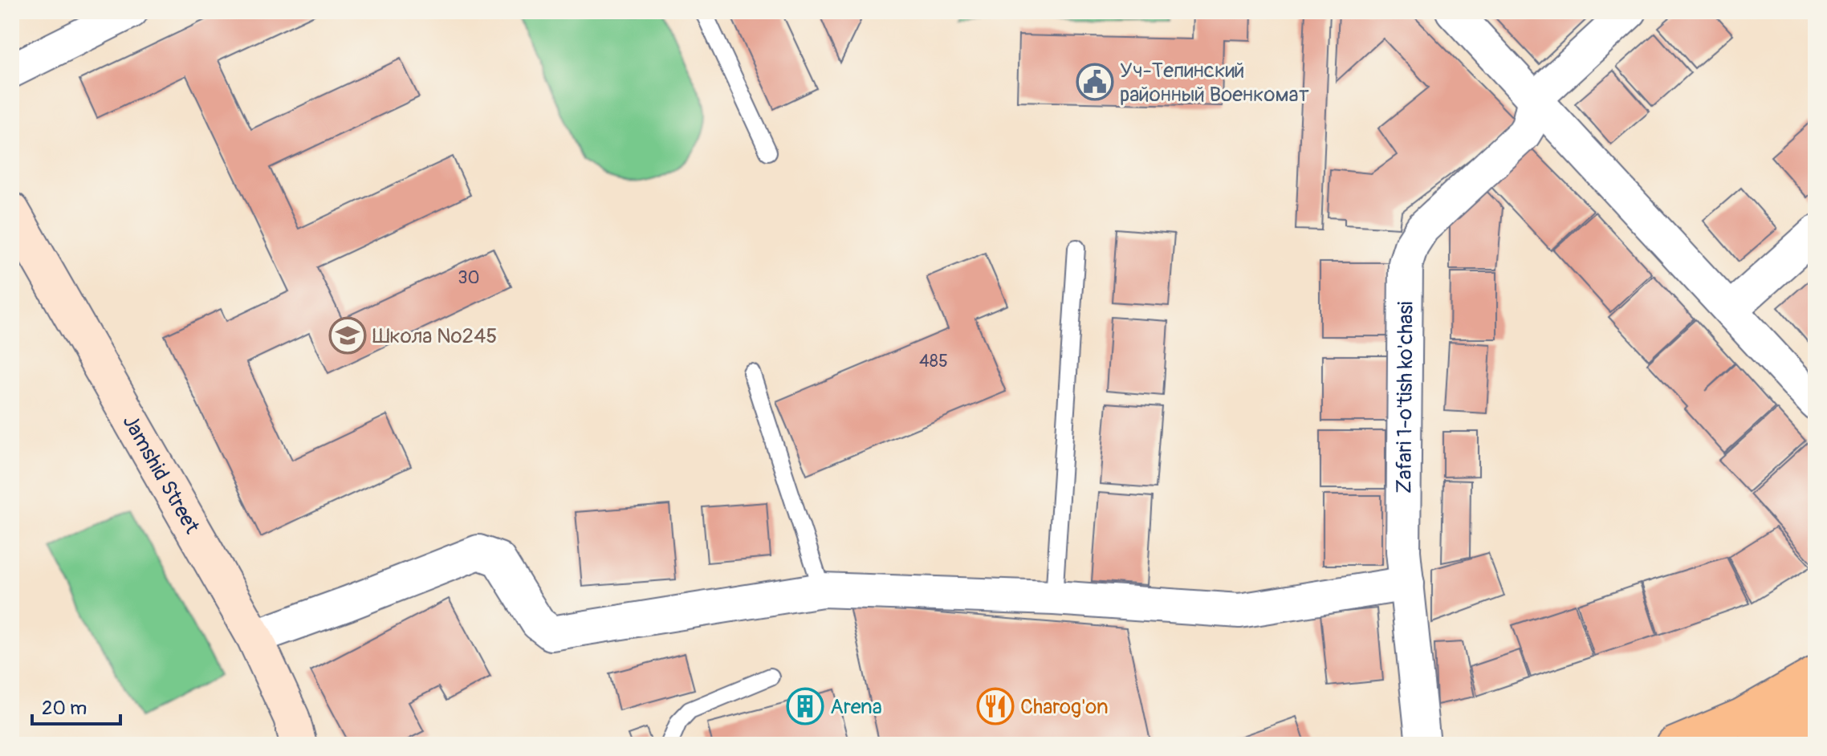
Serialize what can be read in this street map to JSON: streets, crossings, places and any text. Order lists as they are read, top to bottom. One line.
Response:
{"streets":{"street":["Zafari 1-o'tish ko'chasi","Jamshid Street"]},"places":{"public building":["Уч-Тепинский районный Военкомат"],"school or university":["Школа №245"],"building":["Arena"],"restaurant":["Charog'on"]},"house_numbers":["30","485"],"scale_bar":"20 m"}
